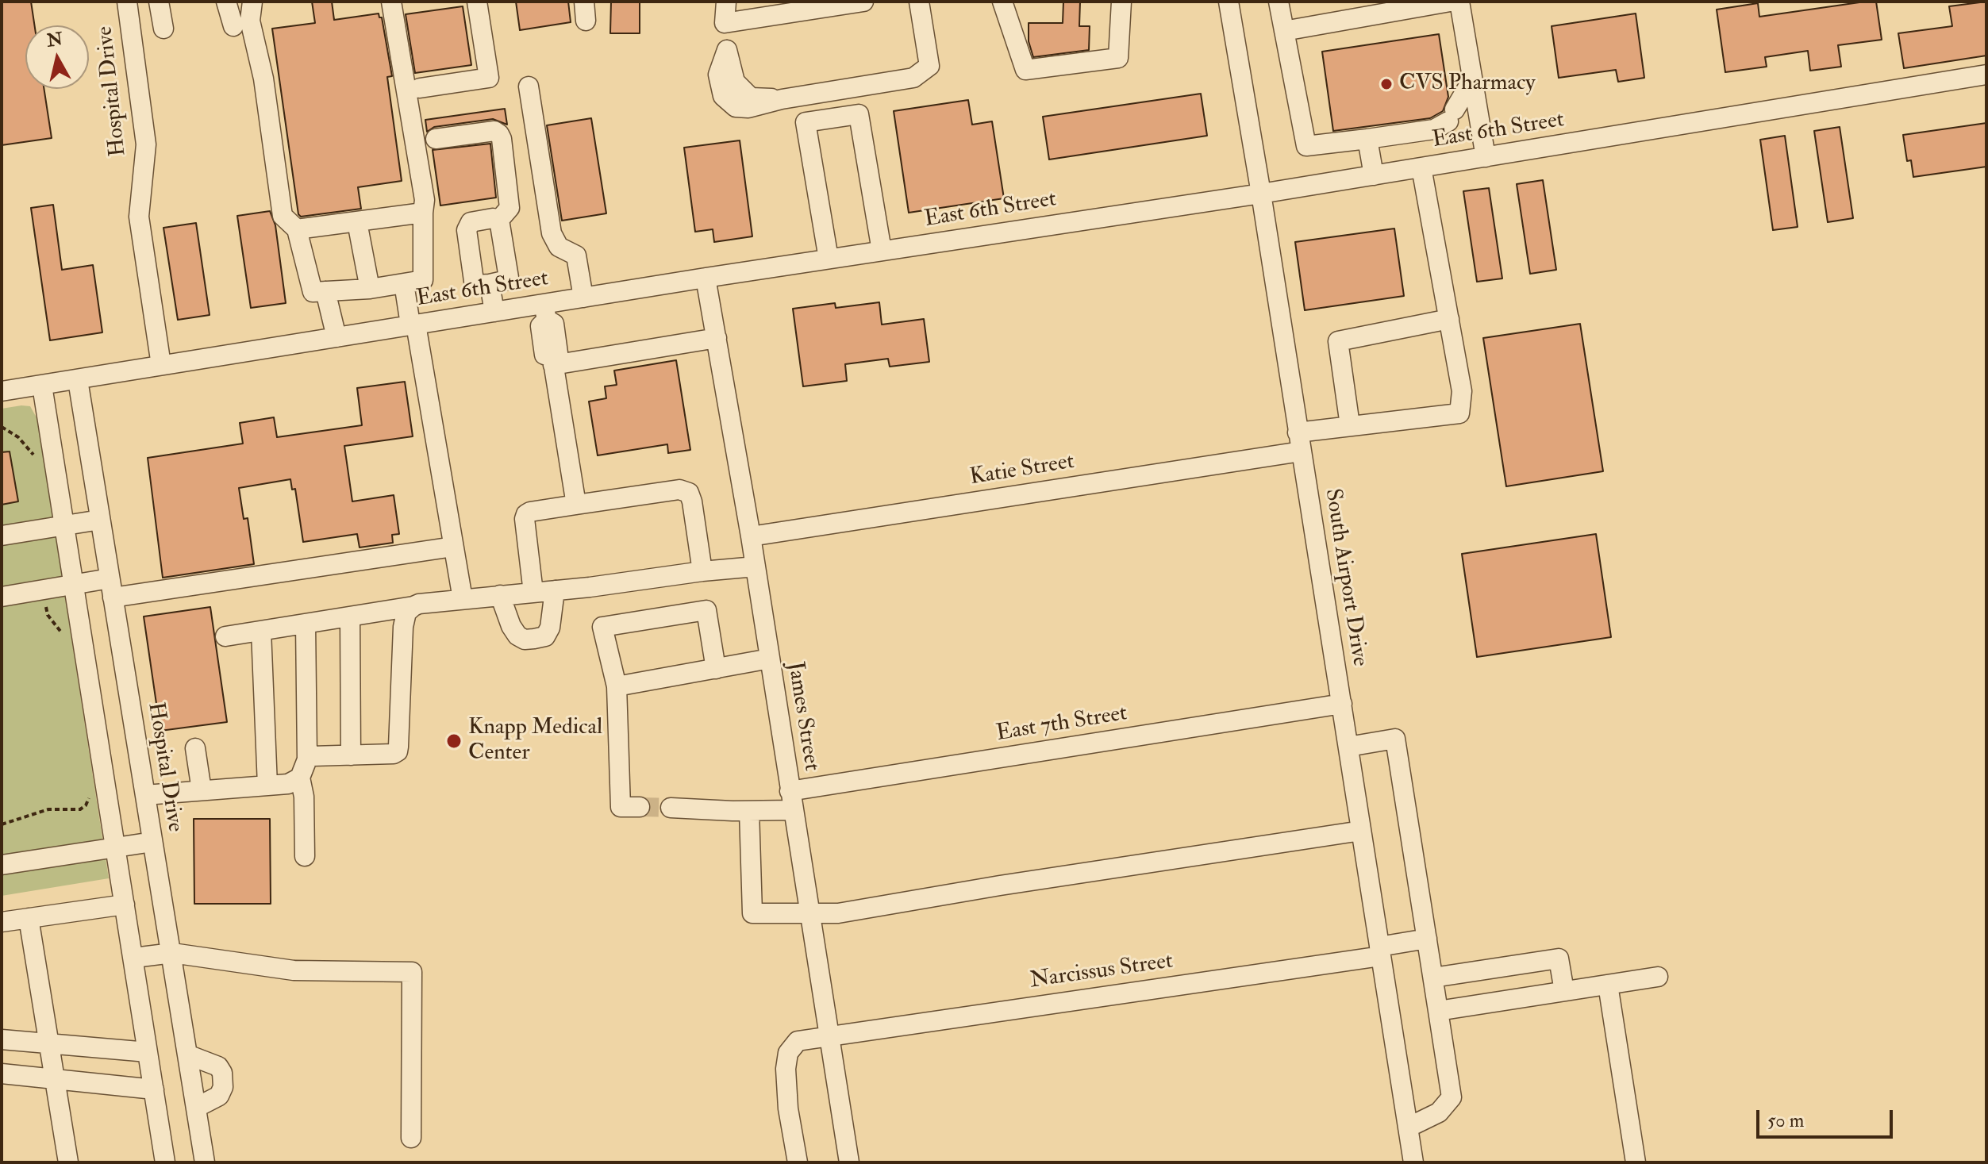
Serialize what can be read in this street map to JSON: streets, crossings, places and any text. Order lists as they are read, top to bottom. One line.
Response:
{"streets":{"street":["Hospital Drive","East 6th Street","Katie Street","South Airport Drive","James Street","East 7th Street","Narcissus Street"]},"crossings":[["Hospital Drive","East 6th Street"],["East 6th Street","South Airport Drive"],["East 6th Street","James Street"],["Katie Street","South Airport Drive"],["Katie Street","James Street"],["South Airport Drive","East 7th Street"],["South Airport Drive","Narcissus Street"],["James Street","East 7th Street"],["James Street","Narcissus Street"]],"places":["CVS Pharmacy","Knapp Medical Center"],"scale_bar":"50 m","north":"top"}
